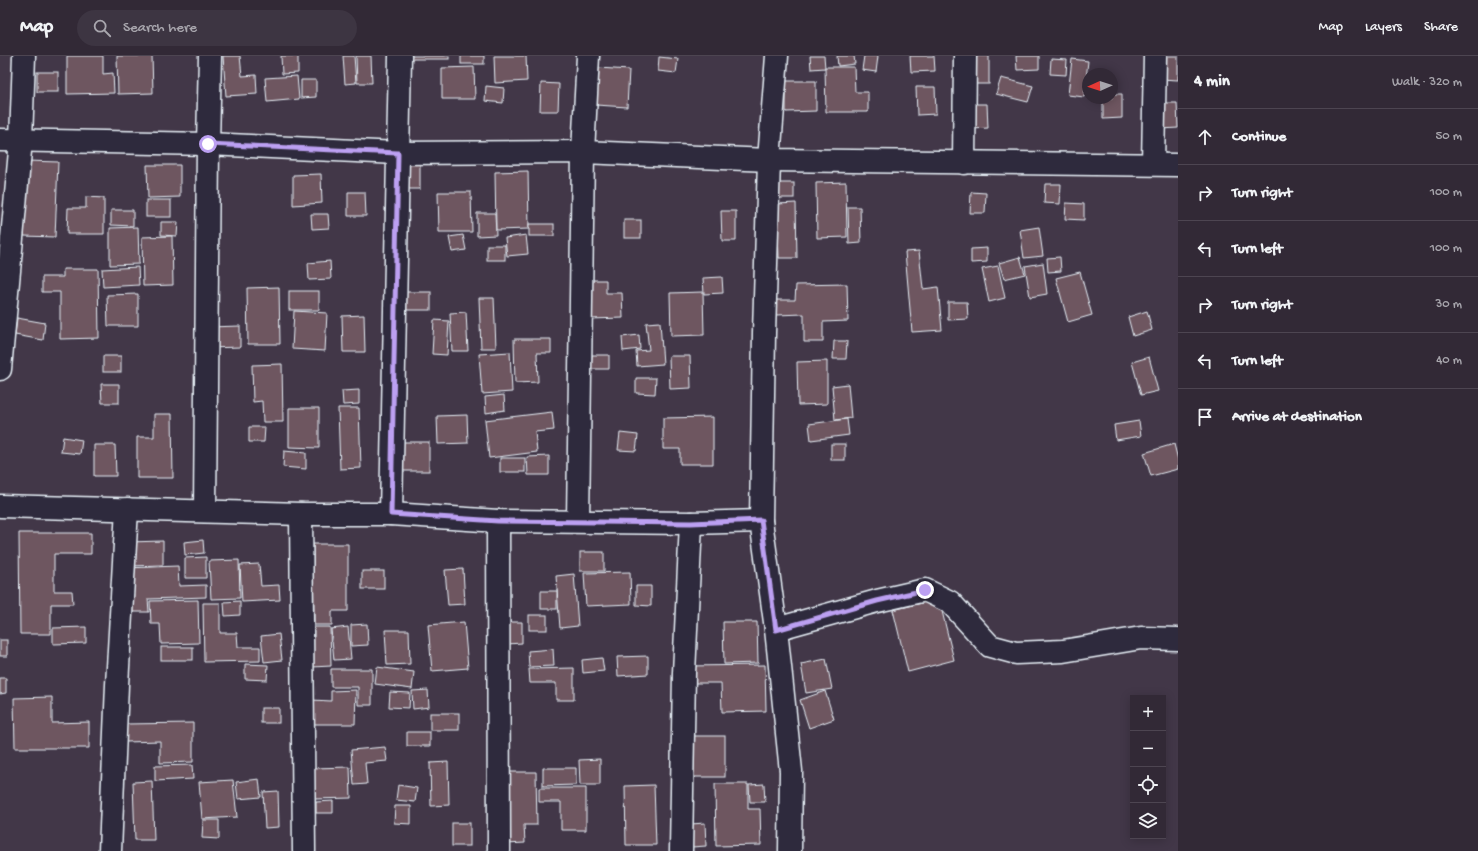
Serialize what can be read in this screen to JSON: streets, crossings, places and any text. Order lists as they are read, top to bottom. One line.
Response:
{"north":"left","page":{"header":"Map","search":"Search here","nav":["Map","Layers","Share"],"heading":["4 min","Walk · 320 m"],"list":[["Continue","50 m"],["Turn right","100 m"],["Turn left","100 m"],["Turn right","30 m"],["Turn left","40 m"],"Arrive at destination"],"map_buttons":["+","−"]}}
